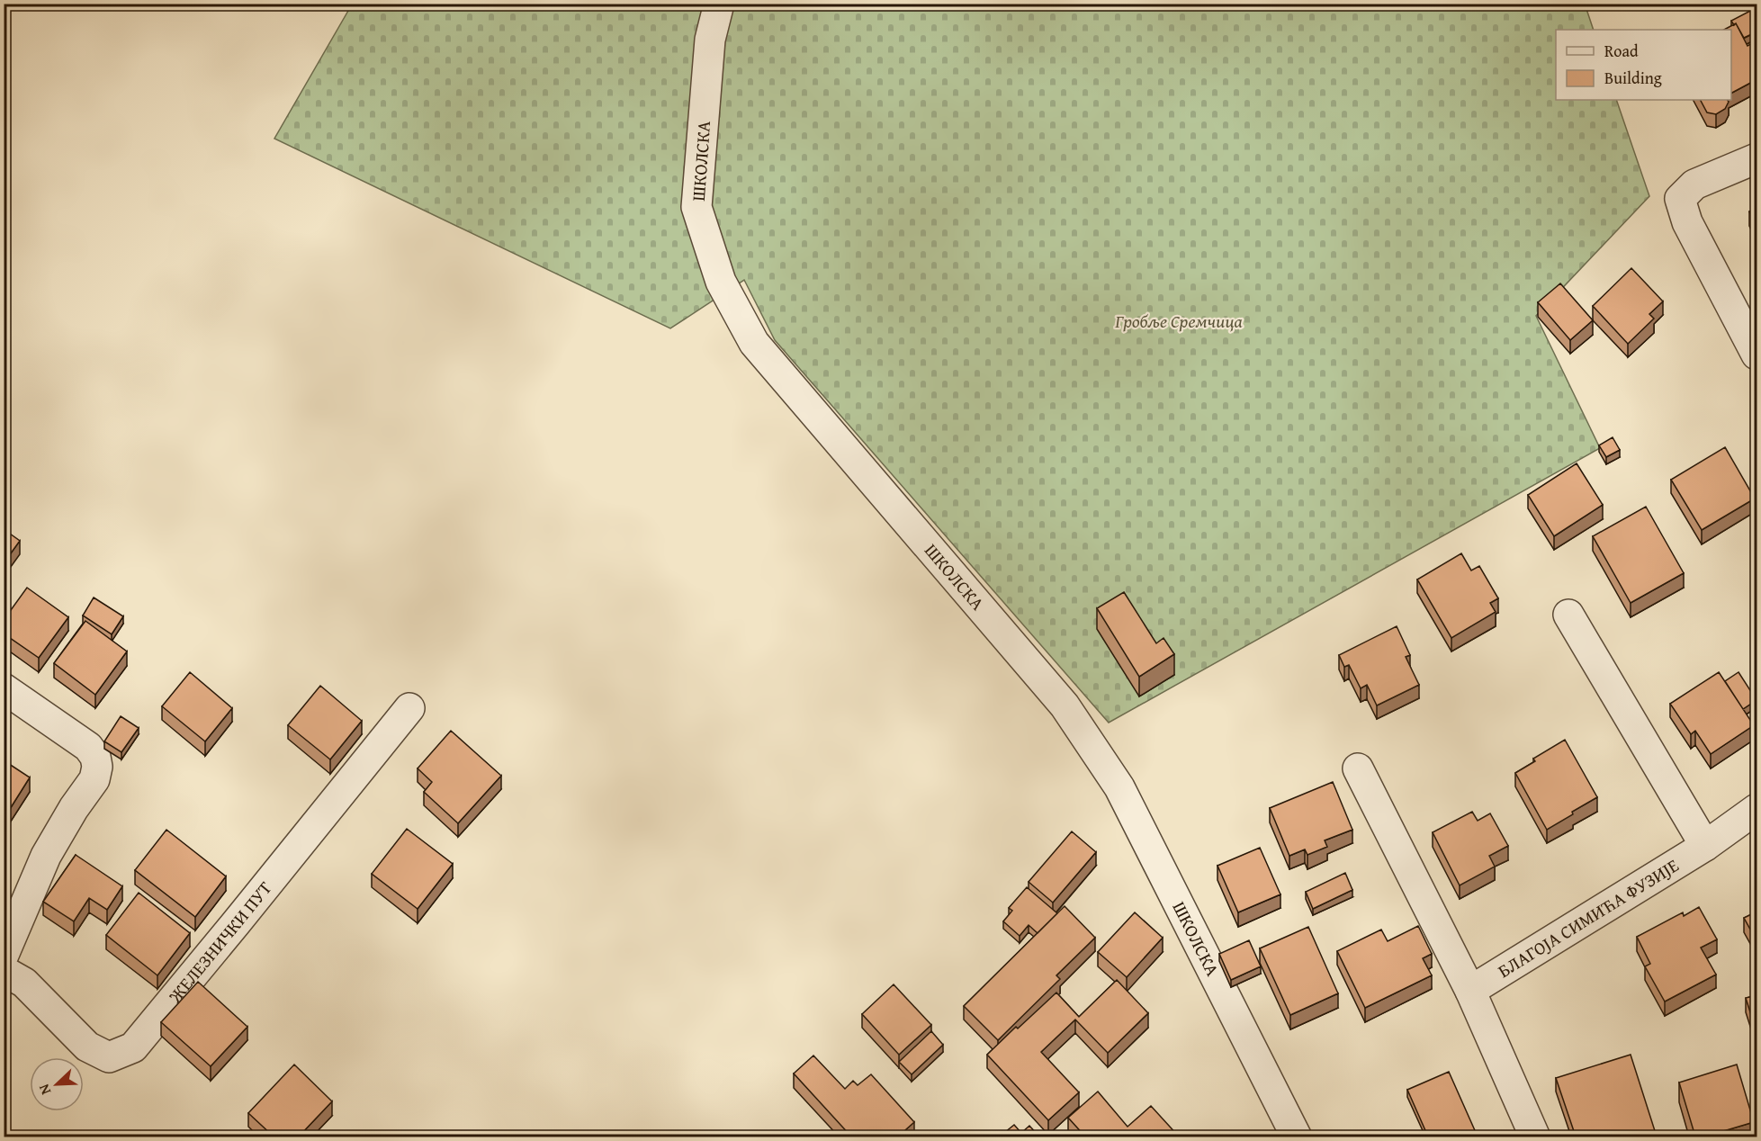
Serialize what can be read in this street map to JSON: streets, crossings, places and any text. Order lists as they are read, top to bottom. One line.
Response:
{"streets":{"street":["ШКОЛСКА","БЛАГОЈА СИМИЋА ФУЗИЈЕ","ЖЕЛЕЗНИЧКИ ПУТ"]},"parks":["Гробље Сремчица"],"legend":["Road","Building"],"north":"bottom left"}
